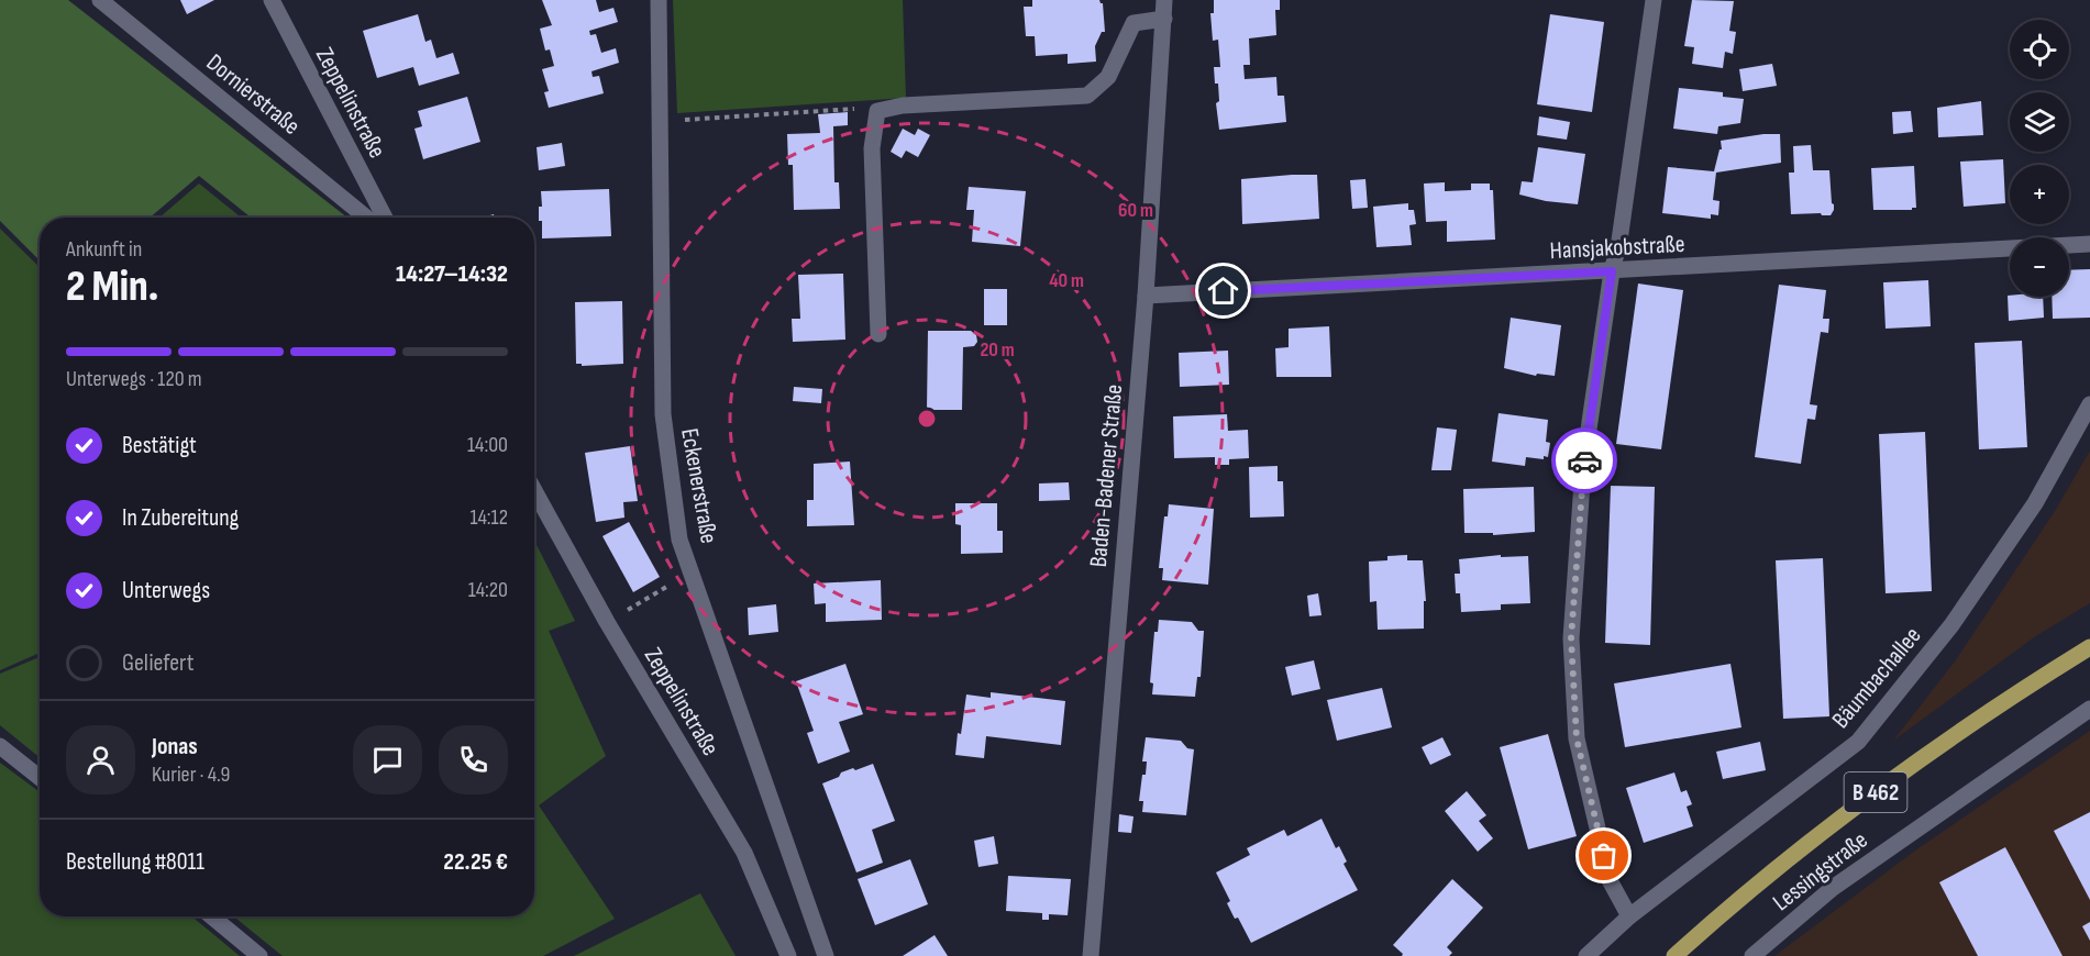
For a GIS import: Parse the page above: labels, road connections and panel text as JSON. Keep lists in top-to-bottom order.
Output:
{
  "streets": {
    "main road": ["B 462"],
    "street": [
      "Dornierstraße",
      "Zeppelinstraße",
      "Hansjakobstraße",
      "Baden-Badener Straße",
      "Eckenerstraße",
      "Bäumbachallee",
      "Lessingstraße"
    ]
  },
  "crossings": [
    ["Hansjakobstraße", "Baden-Badener Straße"]
  ],
  "page": {
    "map_buttons": ["+", "−"],
    "heading": ["2 Min.", "Ankunft in", "14:27–14:32"],
    "panel": [
      "Jonas",
      "Kurier · 4.9",
      "Bestellung #8011",
      "22.25 €"
    ],
    "bar": "Unterwegs · 120 m",
    "list": [
      ["Bestätigt", "14:00"],
      ["In Zubereitung", "14:12"],
      ["Unterwegs", "14:20"],
      "Geliefert"
    ]
  },
  "rings": ["60 m", "40 m", "20 m"]
}
